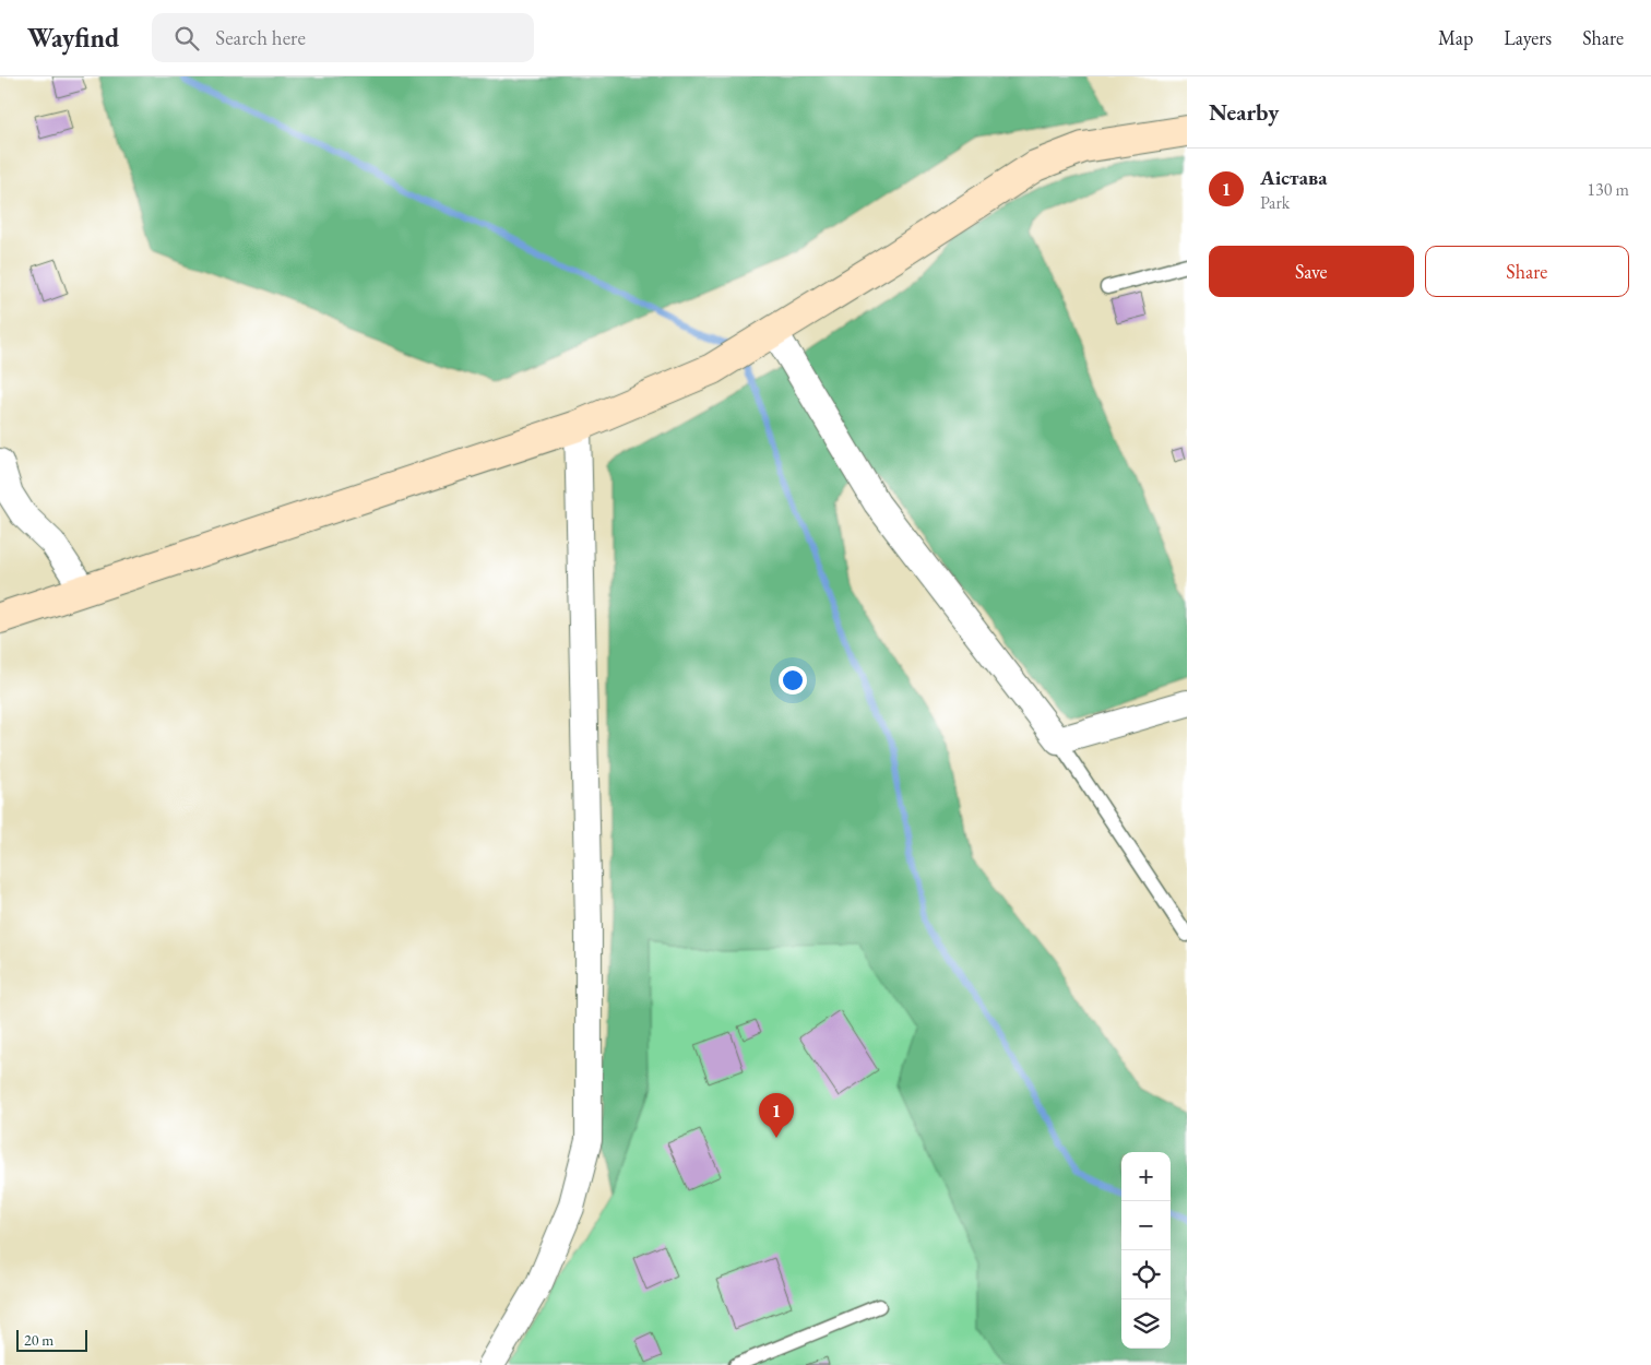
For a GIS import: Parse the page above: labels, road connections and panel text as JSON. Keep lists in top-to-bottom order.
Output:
{
  "scale_bar": "20 m",
  "page": {
    "header": "Wayfind",
    "search": "Search here",
    "nav": ["Map", "Layers", "Share"],
    "heading": "Nearby",
    "list": [
      {
        "mark": "1",
        "name": "Аістава",
        "note": "Park",
        "value": "130 m"
      }
    ],
    "buttons": ["Save", "Share"],
    "pins": "1",
    "map_buttons": ["+", "−"],
    "scale": "20 m"
  }
}
